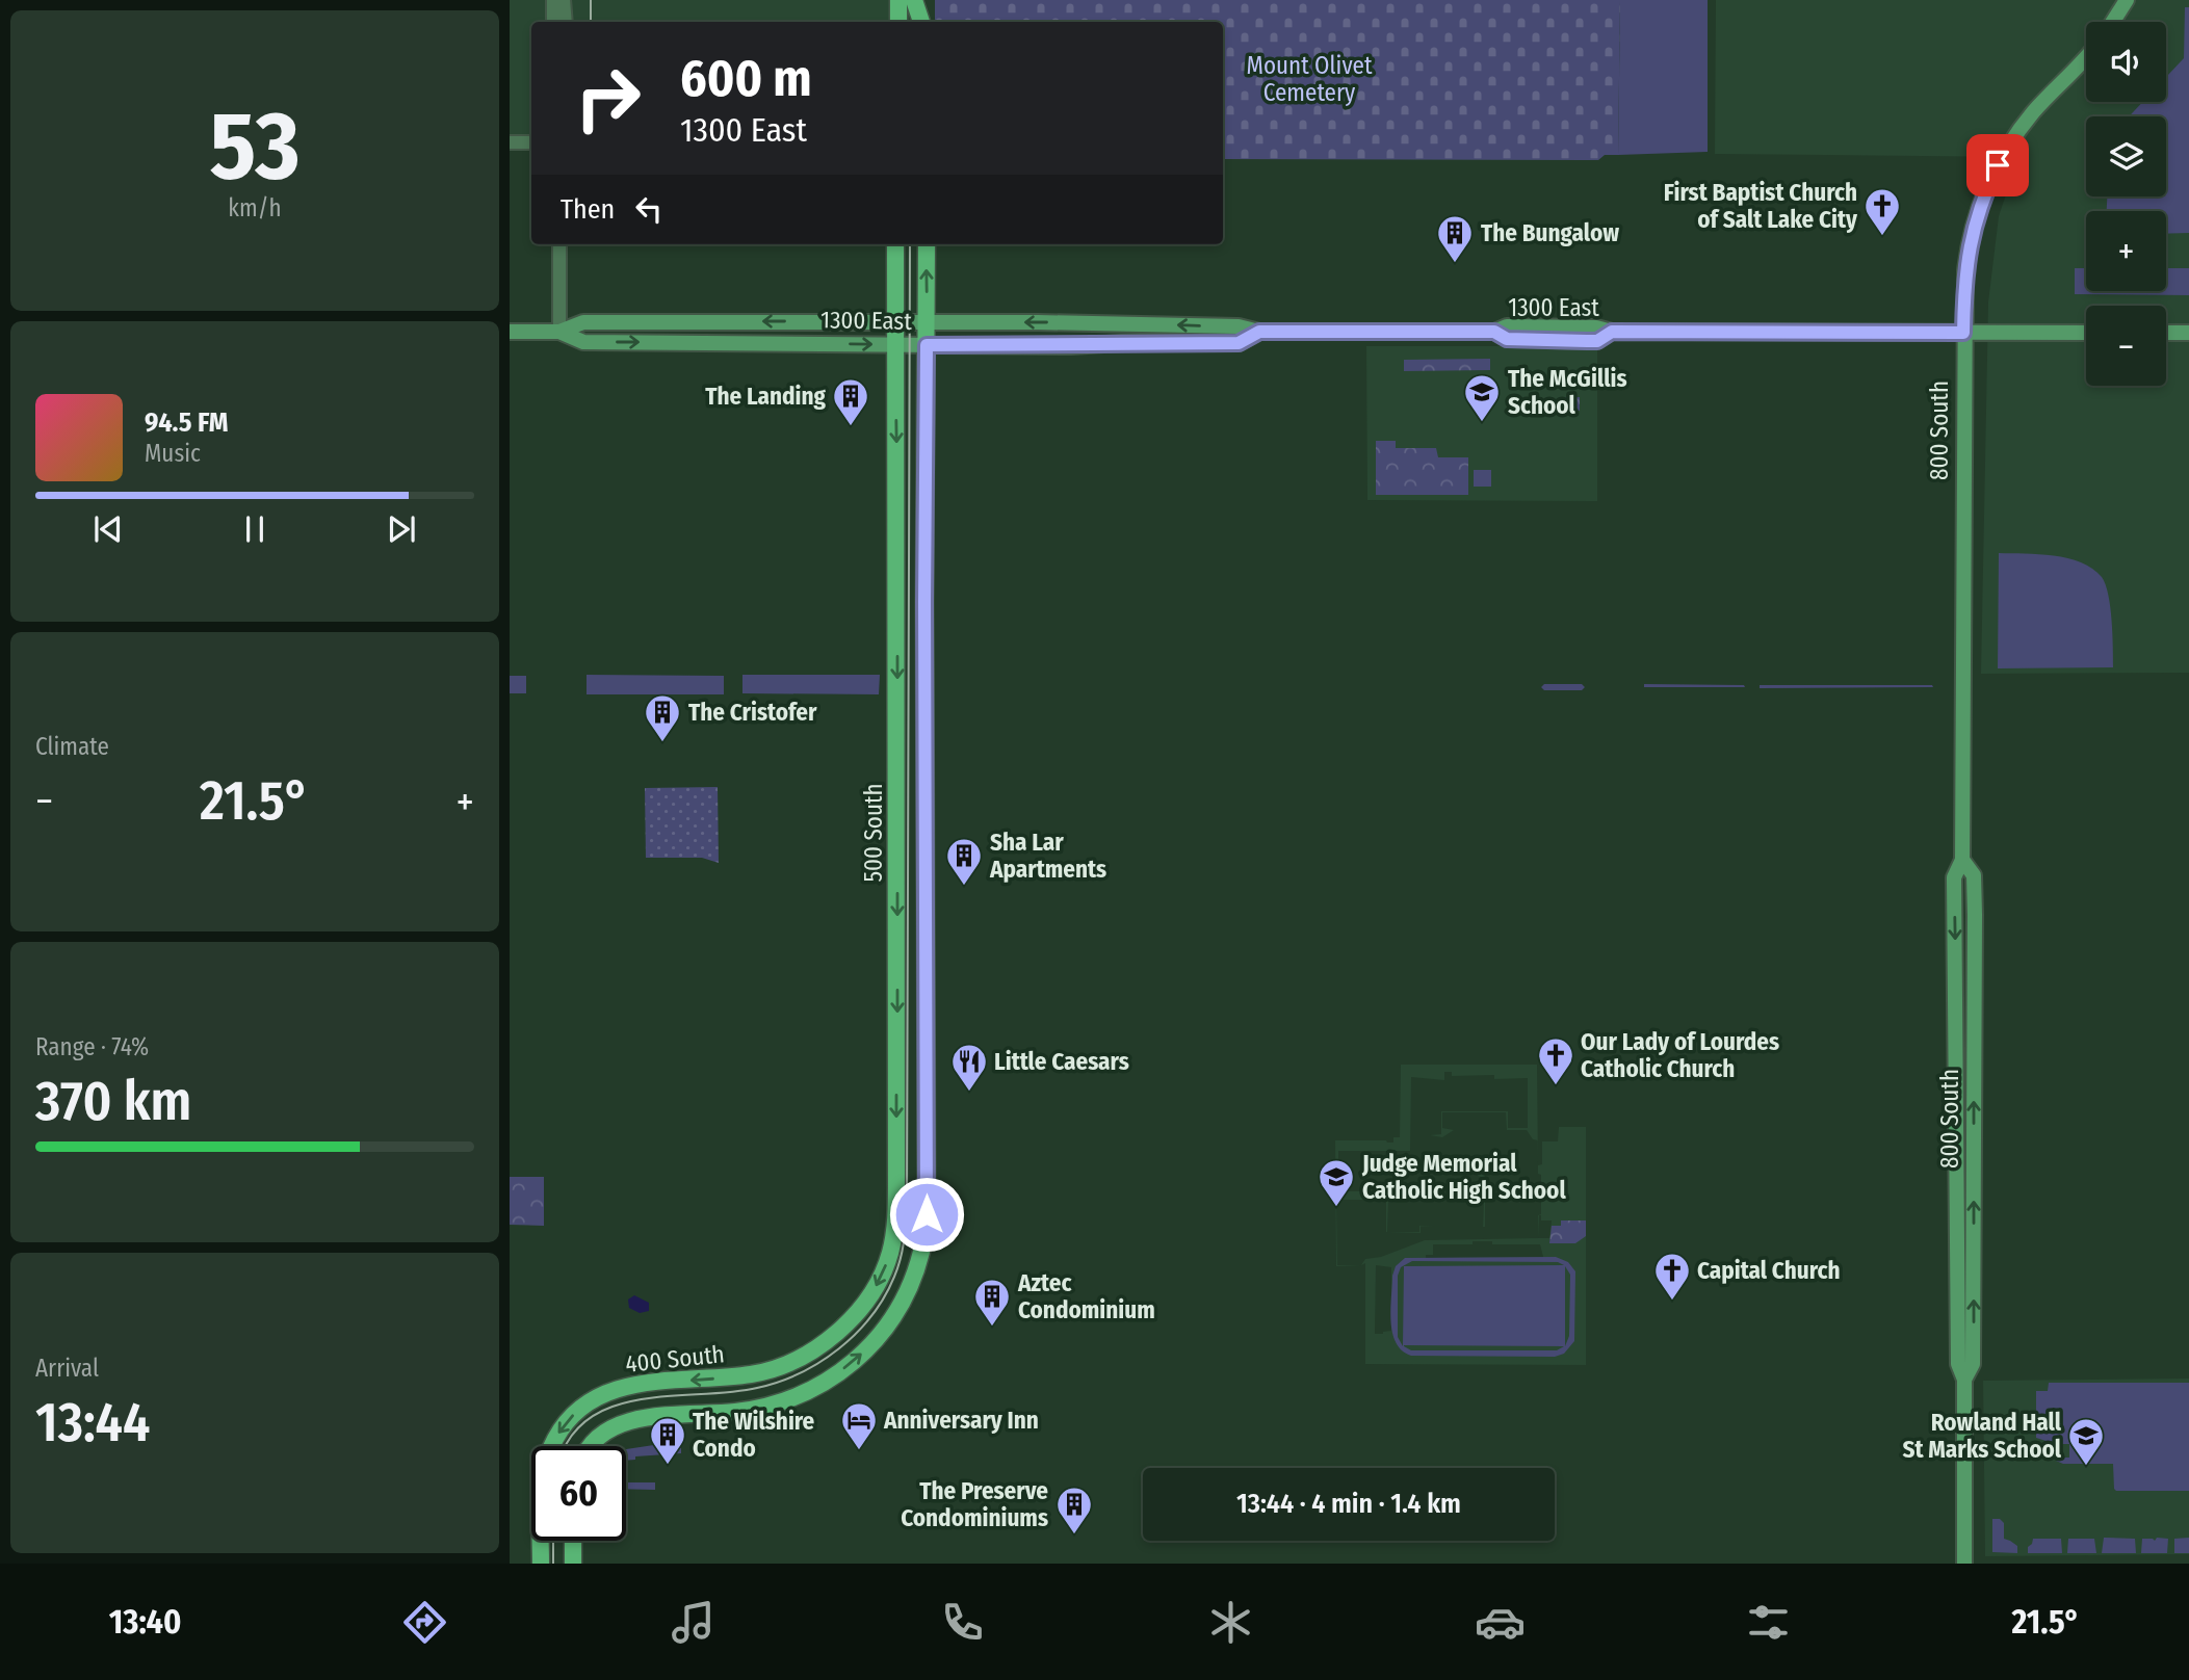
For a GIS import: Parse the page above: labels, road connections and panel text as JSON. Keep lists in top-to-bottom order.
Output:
{
  "streets": {
    "main road": [
      "1300 East",
      "800 South",
      "500 South",
      "400 South"
    ]
  },
  "crossings": [
    ["1300 East", "800 South"],
    ["1300 East", "500 South"],
    ["500 South", "400 South"]
  ],
  "one_way": ["500 South", "400 South"],
  "parks": ["Mount Olivet Cemetery"],
  "places": {
    "church": ["First Baptist Church of Salt Lake City", "Our Lady of Lourdes Catholic Church", "Capital Church"],
    "building": [
      "The Bungalow",
      "The Landing",
      "The Cristofer",
      "Sha Lar Apartments",
      "Aztec Condominium",
      "The Wilshire Condo",
      "The Preserve Condominiums"
    ],
    "school or university": ["The McGillis School", "Judge Memorial Catholic High School", "Rowland Hall St Marks School"],
    "restaurant": ["Little Caesars"],
    "hotel": ["Anniversary Inn"]
  },
  "page": {
    "tile": [
      ["53", "km/h"],
      "Climate",
      ["Range · 74%", "370 km"],
      ["Arrival", "13:44"]
    ],
    "map_buttons": ["+", "−"],
    "turn": ["600 m", "1300 East"],
    "then": "Then",
    "song": ["94.5 FM", "Music"],
    "heat": ["−", "21.5°", "+"],
    "limit": "60",
    "trip": "13:44 · 4 min · 1.4 km",
    "tabs": ["13:40", "21.5°"]
  }
}
